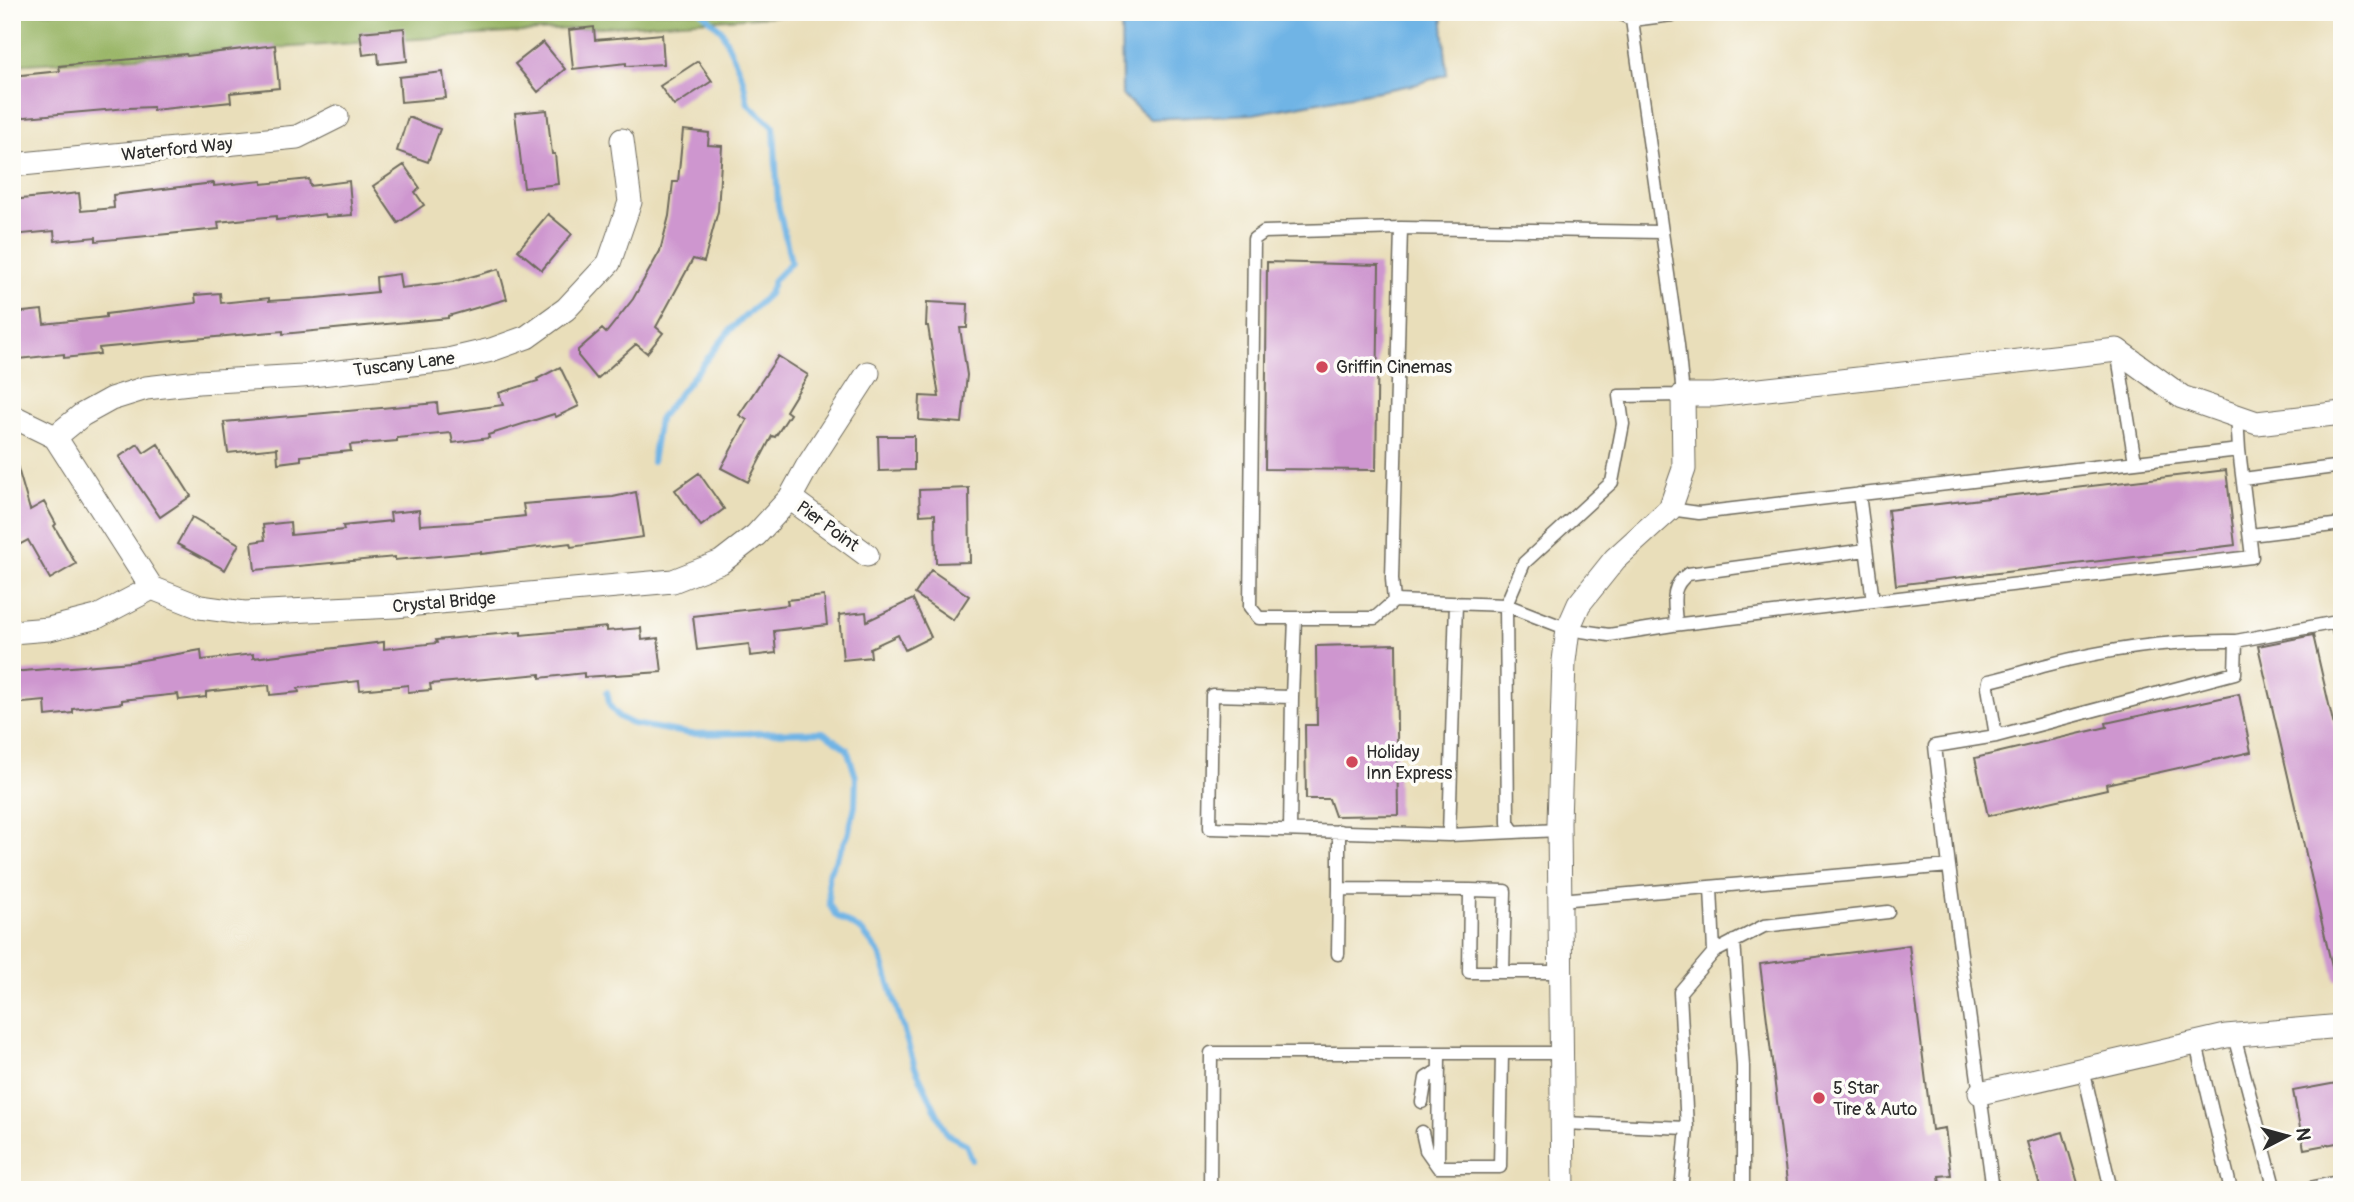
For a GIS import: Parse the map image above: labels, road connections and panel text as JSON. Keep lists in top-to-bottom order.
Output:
{
  "streets": {
    "street": [
      "Waterford Way",
      "Tuscany Lane",
      "Pier Point",
      "Crystal Bridge"
    ]
  },
  "crossings": [
    ["Pier Point", "Crystal Bridge"]
  ],
  "places": ["Griffin Cinemas", "Holiday Inn Express", "5 Star Tire & Auto"],
  "north": "right"
}
